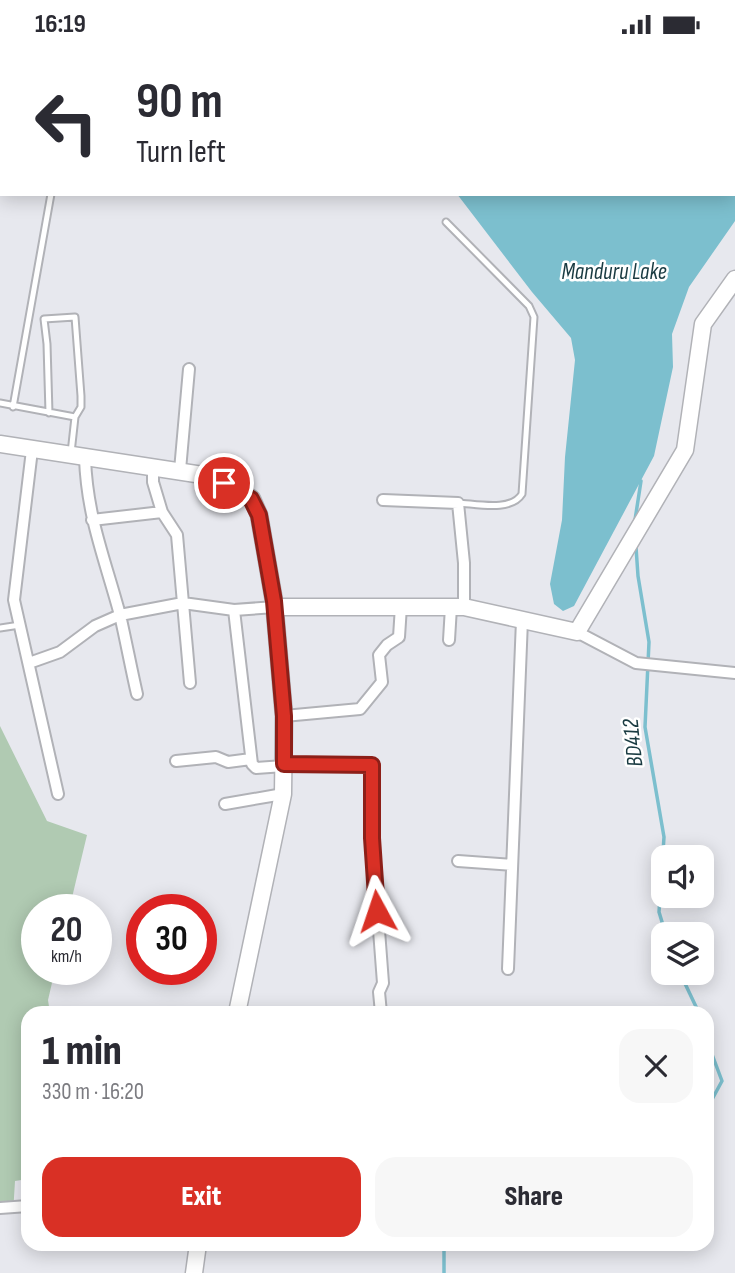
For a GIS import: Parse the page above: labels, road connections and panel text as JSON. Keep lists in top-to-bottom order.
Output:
{
  "water": ["Manduru Lake", "BD412"],
  "page": {
    "status": "16:19",
    "turn": ["90 m", "Turn left"],
    "speed": "20 km/h",
    "limit": "30",
    "heading": ["1 min", "330 m · 16:20"],
    "buttons": ["Exit", "Share"]
  }
}
